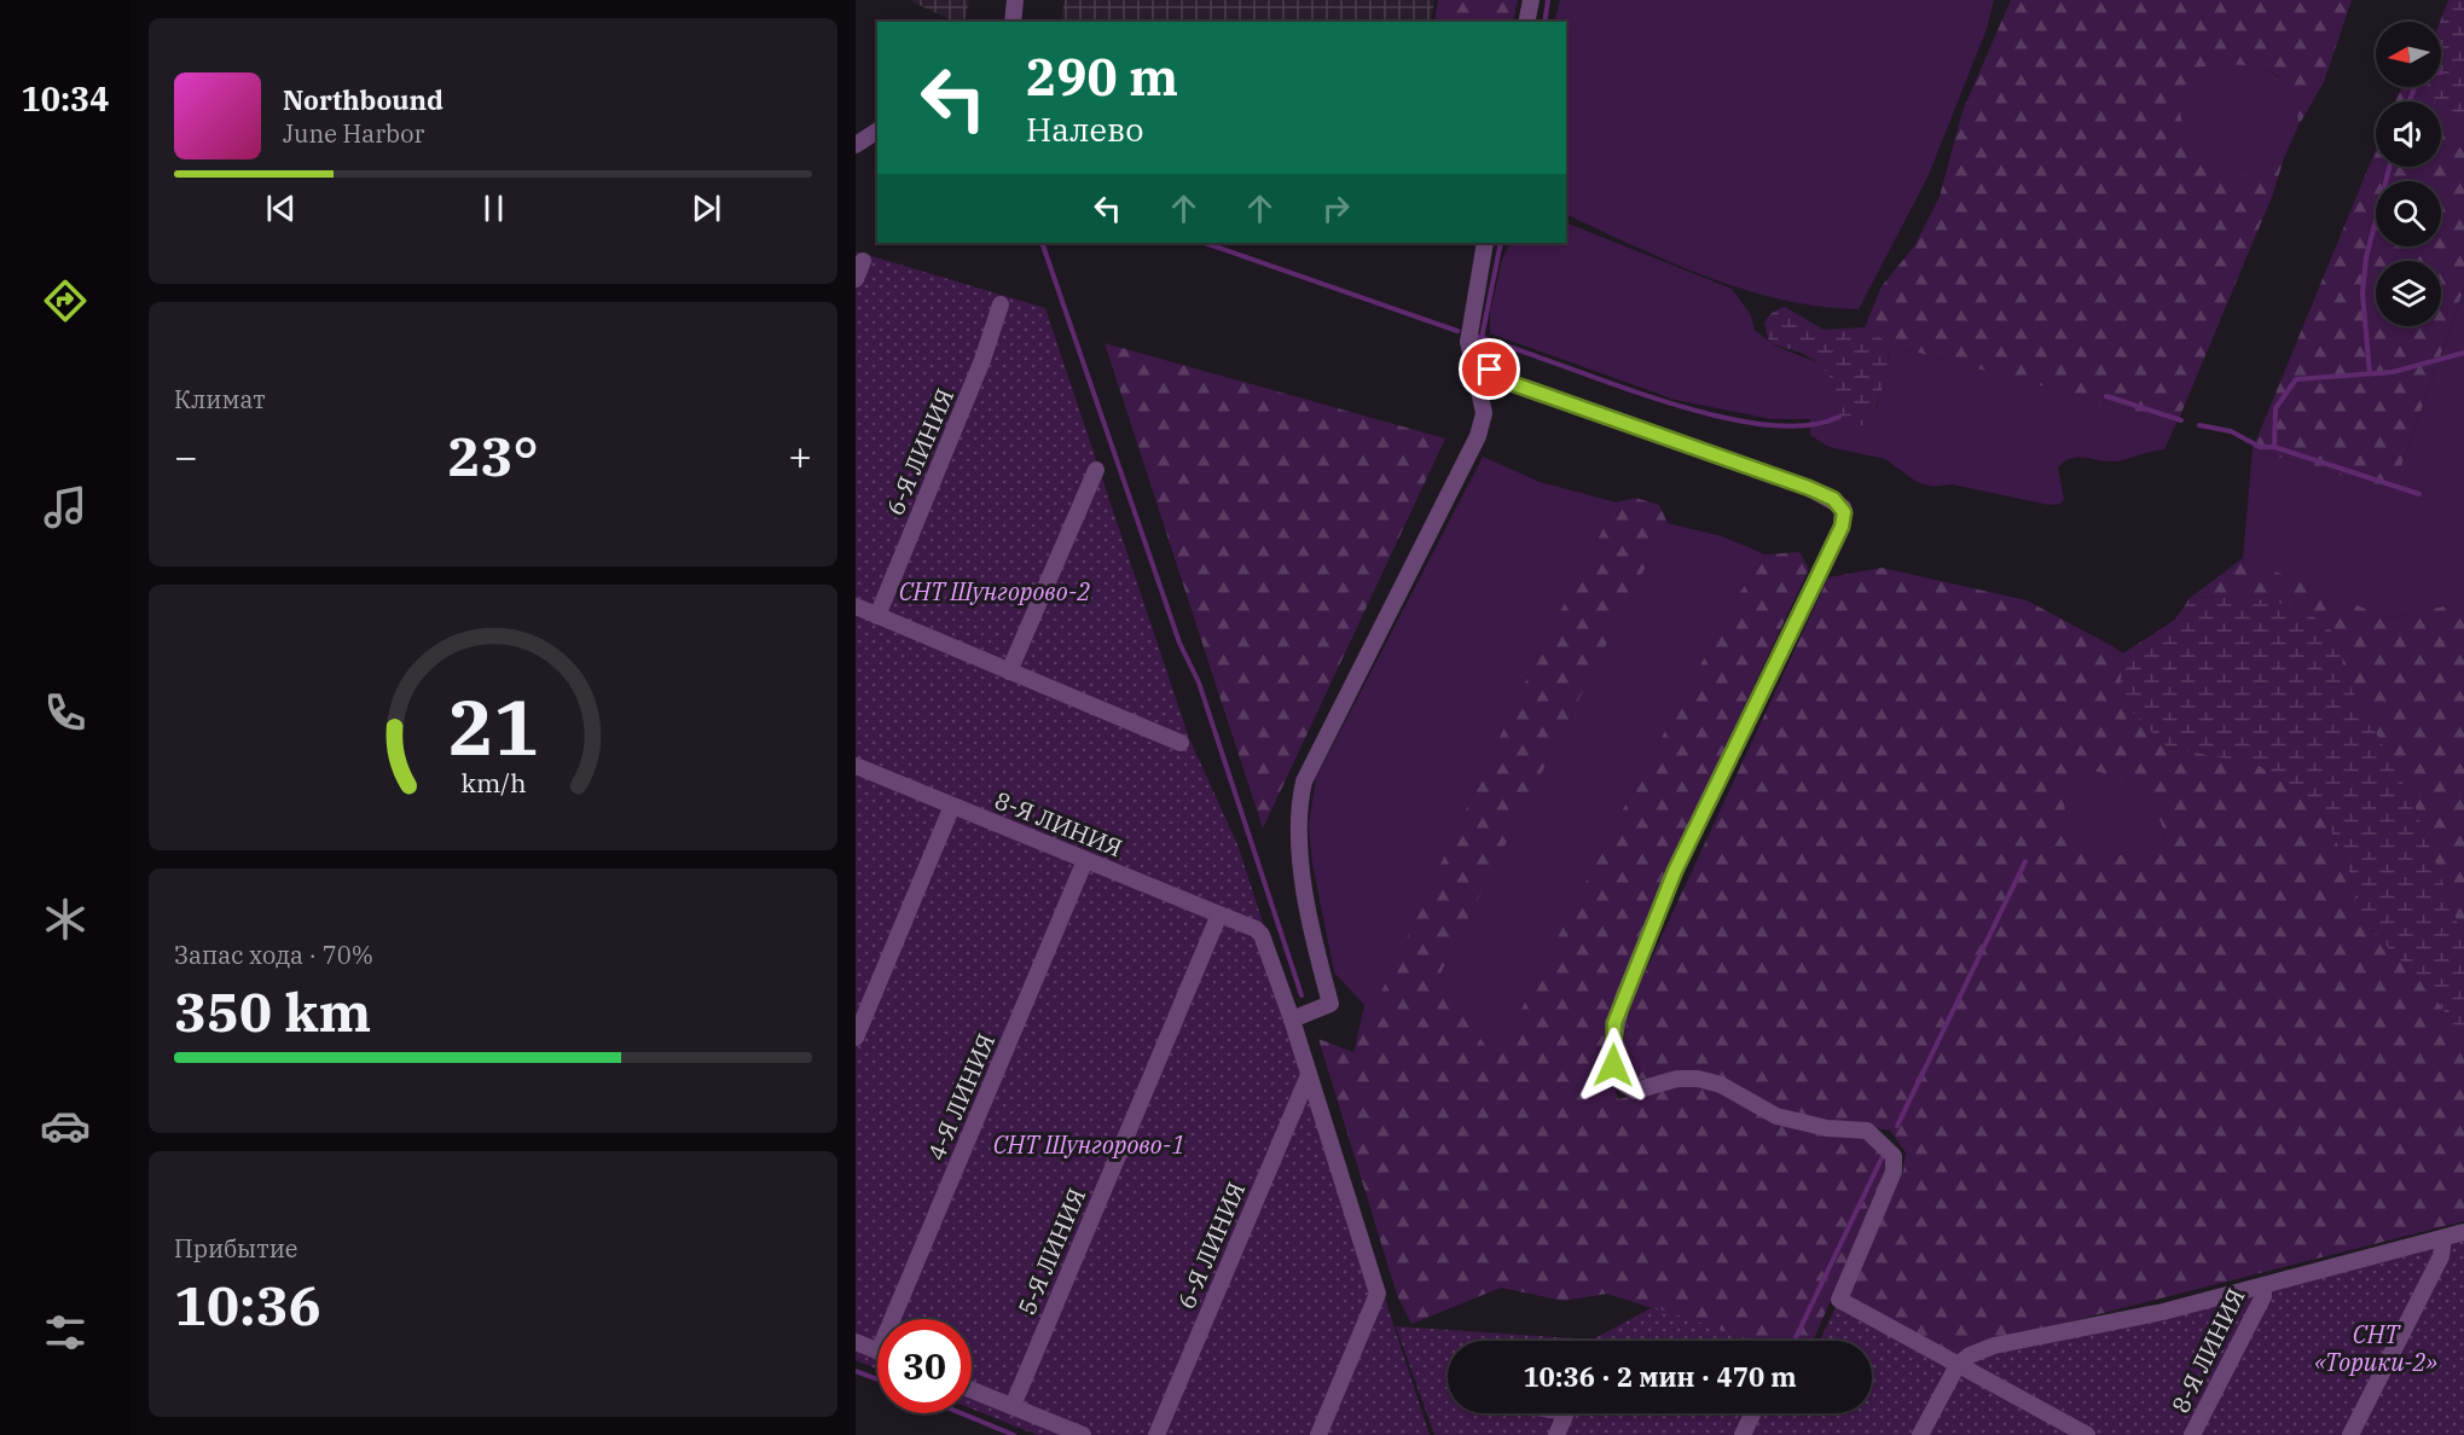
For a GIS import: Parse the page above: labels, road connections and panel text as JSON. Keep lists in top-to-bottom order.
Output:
{
  "streets": {
    "street": [
      "6-Я ЛИНИЯ",
      "8-Я ЛИНИЯ",
      "4-Я ЛИНИЯ",
      "5-Я ЛИНИЯ"
    ]
  },
  "crossings": [
    ["8-Я ЛИНИЯ", "4-Я ЛИНИЯ"],
    ["8-Я ЛИНИЯ", "5-Я ЛИНИЯ"]
  ],
  "parks": ["СНТ Шунгорово-2", "СНТ Шунгорово-1", "СНТ «Торики-2»"],
  "north": "left",
  "page": {
    "tabs": "10:34",
    "turn": ["290 m", "Налево"],
    "song": ["Northbound", "June Harbor"],
    "tile": [
      "Климат",
      ["Запас хода · 70%", "350 km"],
      ["Прибытие", "10:36"]
    ],
    "heat": ["−", "23°", "+"],
    "limit": "30",
    "trip": "10:36 · 2 мин · 470 m",
    "gauge": ["21", "km/h"]
  }
}
